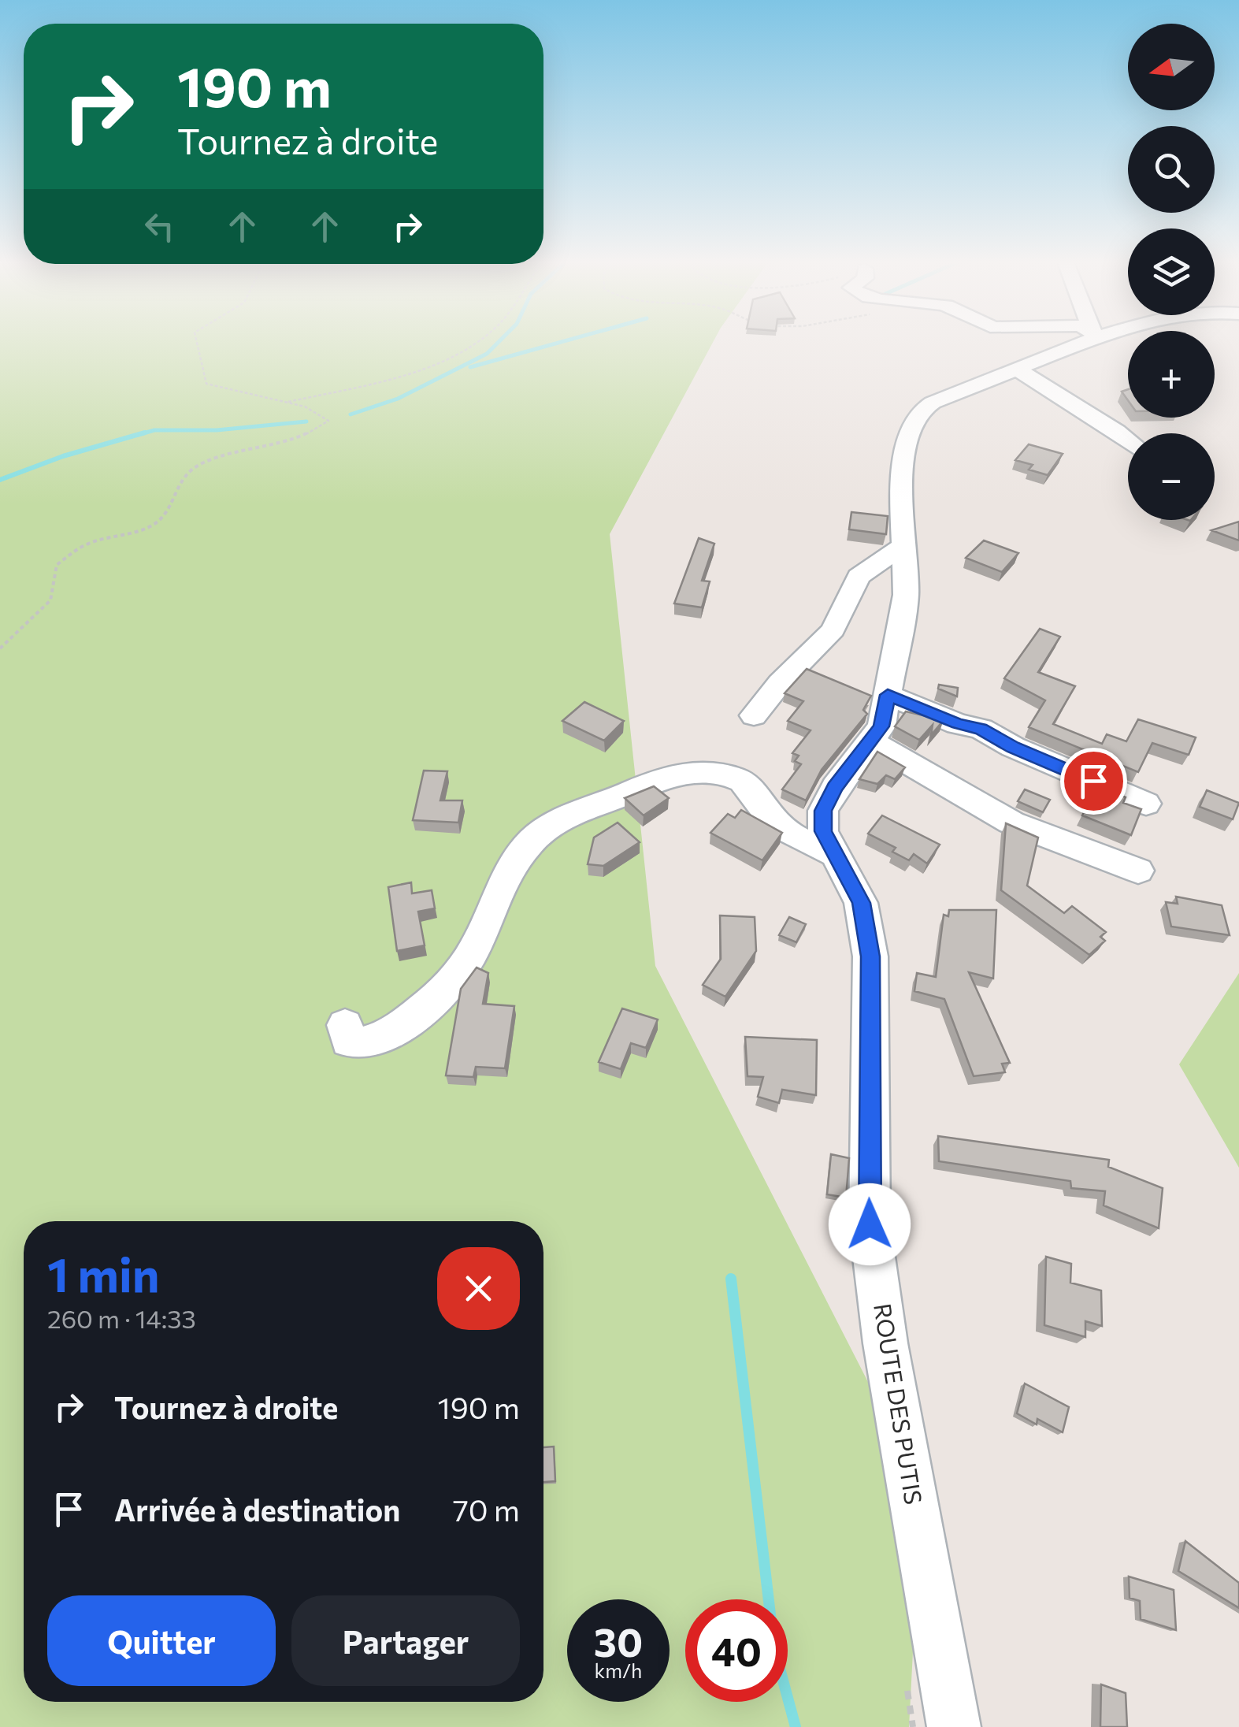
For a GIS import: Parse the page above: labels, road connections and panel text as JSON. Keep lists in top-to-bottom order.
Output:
{
  "streets": {
    "street": ["ROUTE DES PUTIS"]
  },
  "north": "left",
  "page": {
    "map_buttons": ["+", "−"],
    "turn": ["190 m", "Tournez à droite"],
    "heading": ["1 min", "260 m · 14:33"],
    "list": [
      {
        "name": "Tournez à droite",
        "value": "190 m"
      },
      {
        "name": "Arrivée à destination",
        "value": "70 m"
      }
    ],
    "buttons": ["Quitter", "Partager"],
    "speed": "30 km/h",
    "limit": "40"
  }
}
